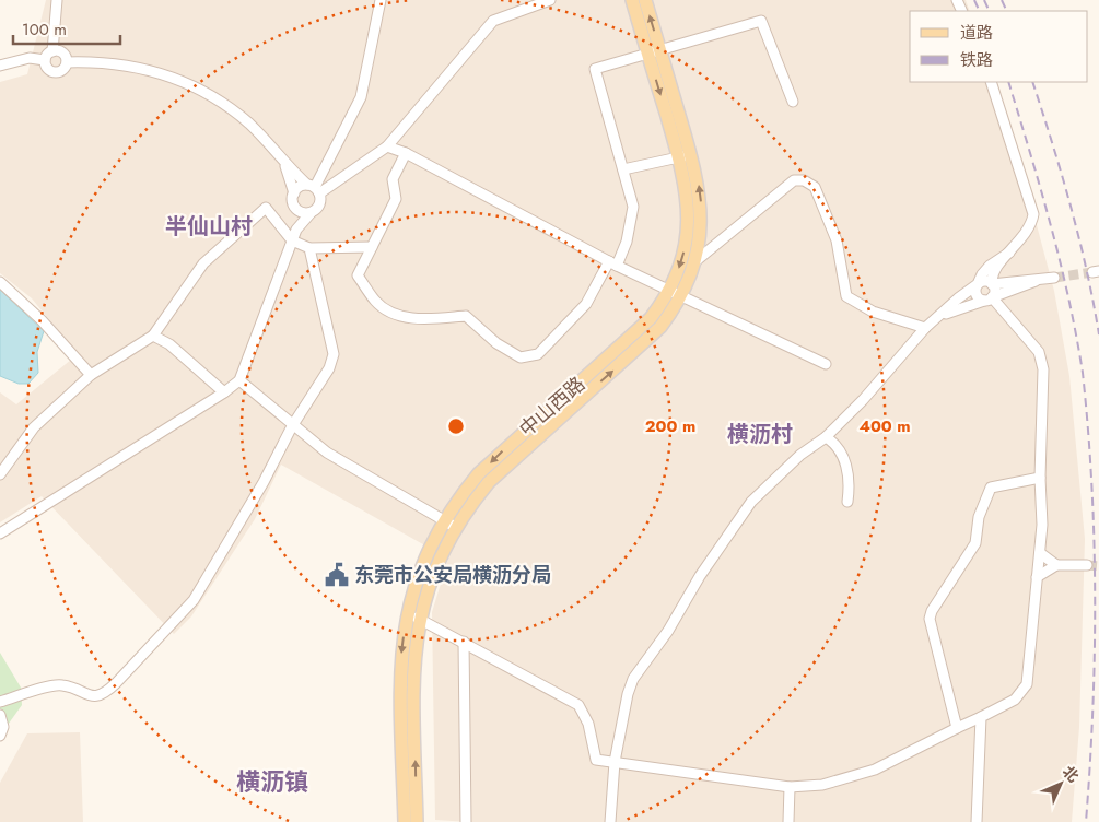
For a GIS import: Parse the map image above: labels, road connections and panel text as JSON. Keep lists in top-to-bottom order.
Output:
{
  "streets": {
    "main road": ["中山西路"]
  },
  "districts": ["半仙山村", "横沥村", "横沥镇"],
  "places": {
    "public building": ["东莞市公安局横沥分局"]
  },
  "legend": ["道路", "铁路"],
  "scale_bar": "100 m",
  "north": "top right",
  "rings": ["200 m", "400 m"]
}
